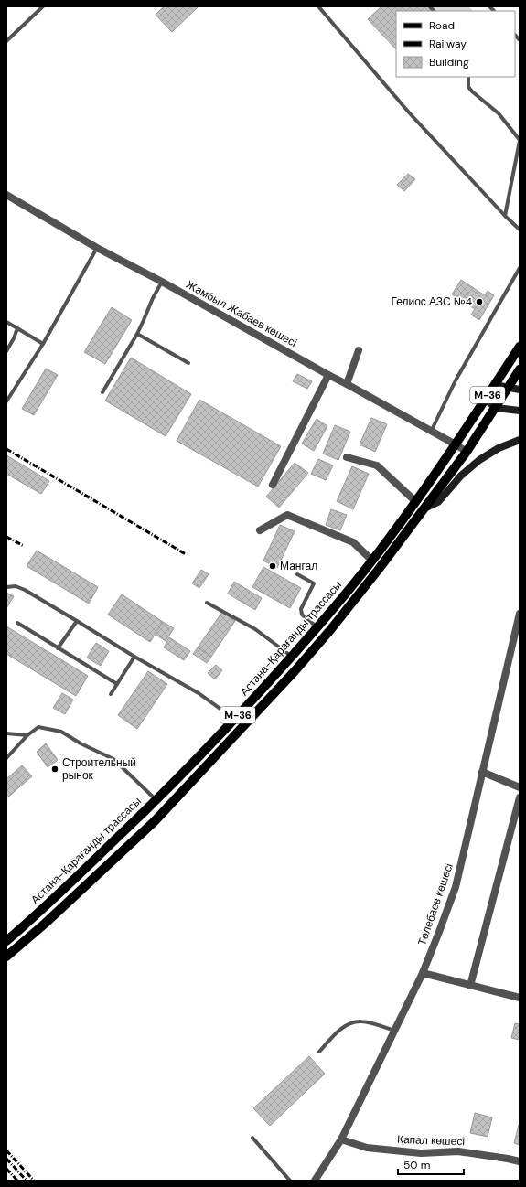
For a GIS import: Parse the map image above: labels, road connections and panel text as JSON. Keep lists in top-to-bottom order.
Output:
{
  "streets": {
    "main road": ["M-36", "Астана-Қарағанды трассасы"],
    "street": ["Жамбыл Жабаев көшесі", "Төлебаев көшесі", "Қапал көшесі"]
  },
  "crossings": [
    ["Жамбыл Жабаев көшесі", "Астана-Қарағанды трассасы"],
    ["Төлебаев көшесі", "Қапал көшесі"]
  ],
  "places": ["Гелиос АЗС №4", "Мангал", "Строительный рынок"],
  "legend": ["Road", "Railway", "Building"],
  "scale_bar": "50 m"
}
